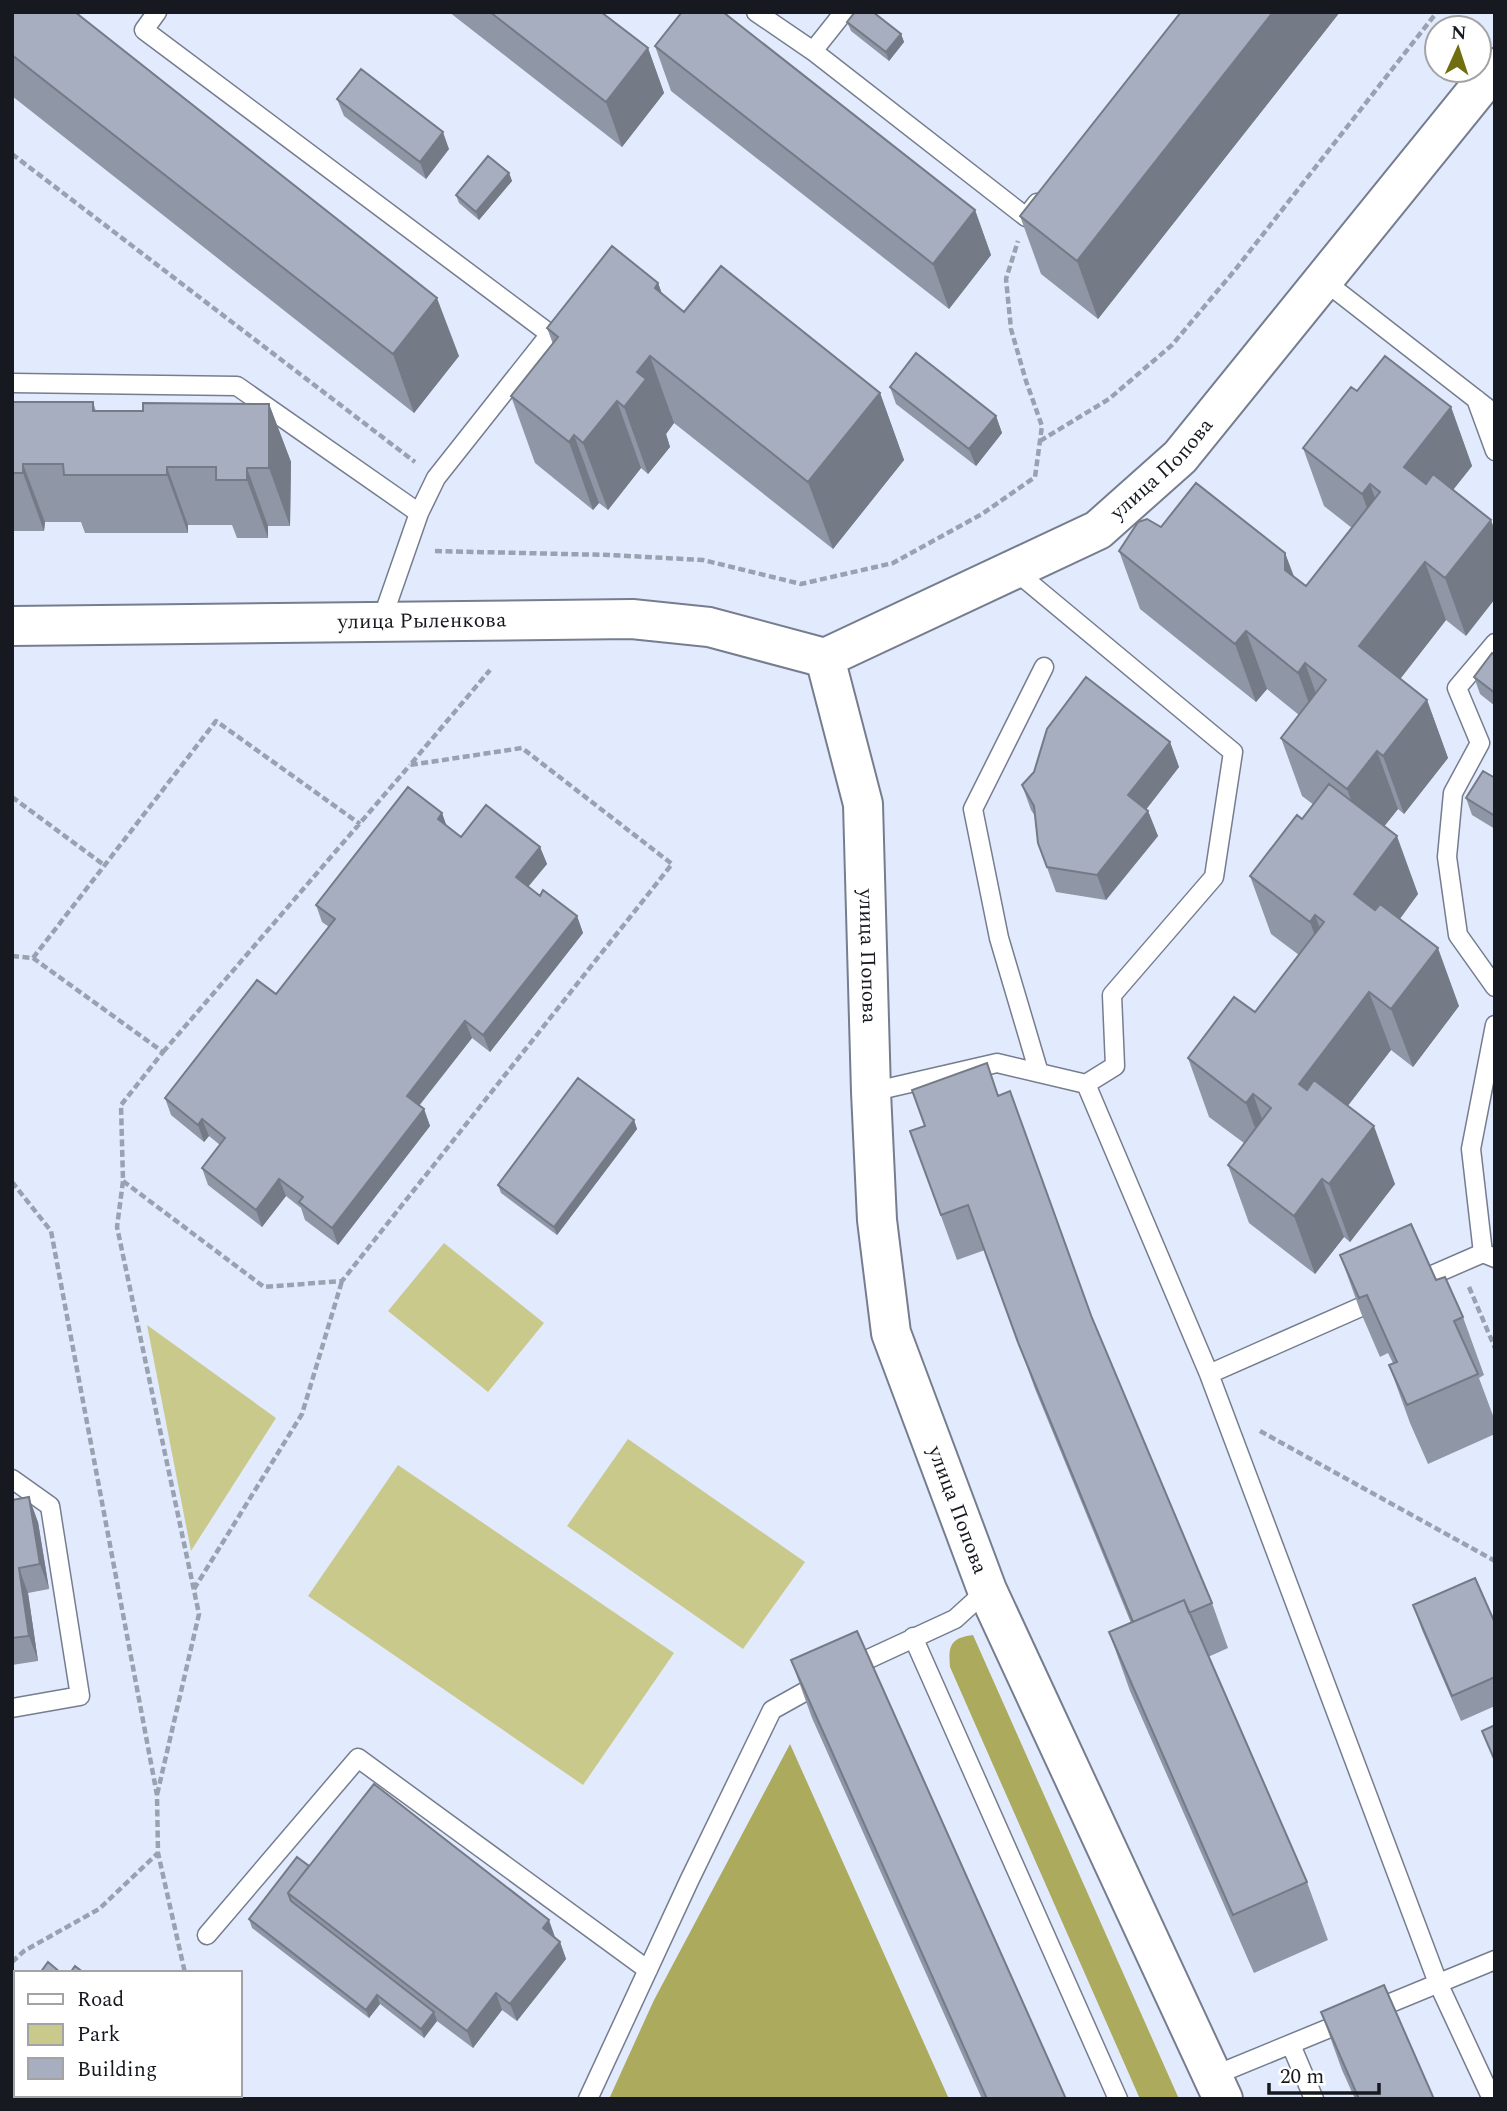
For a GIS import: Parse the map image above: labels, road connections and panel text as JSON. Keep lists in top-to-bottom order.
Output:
{
  "streets": {
    "street": ["улица Попова", "улица Рыленкова"]
  },
  "crossings": [
    ["улица Попова", "улица Рыленкова"]
  ],
  "legend": ["Road", "Park", "Building"],
  "scale_bar": "20 m",
  "north": "top"
}
